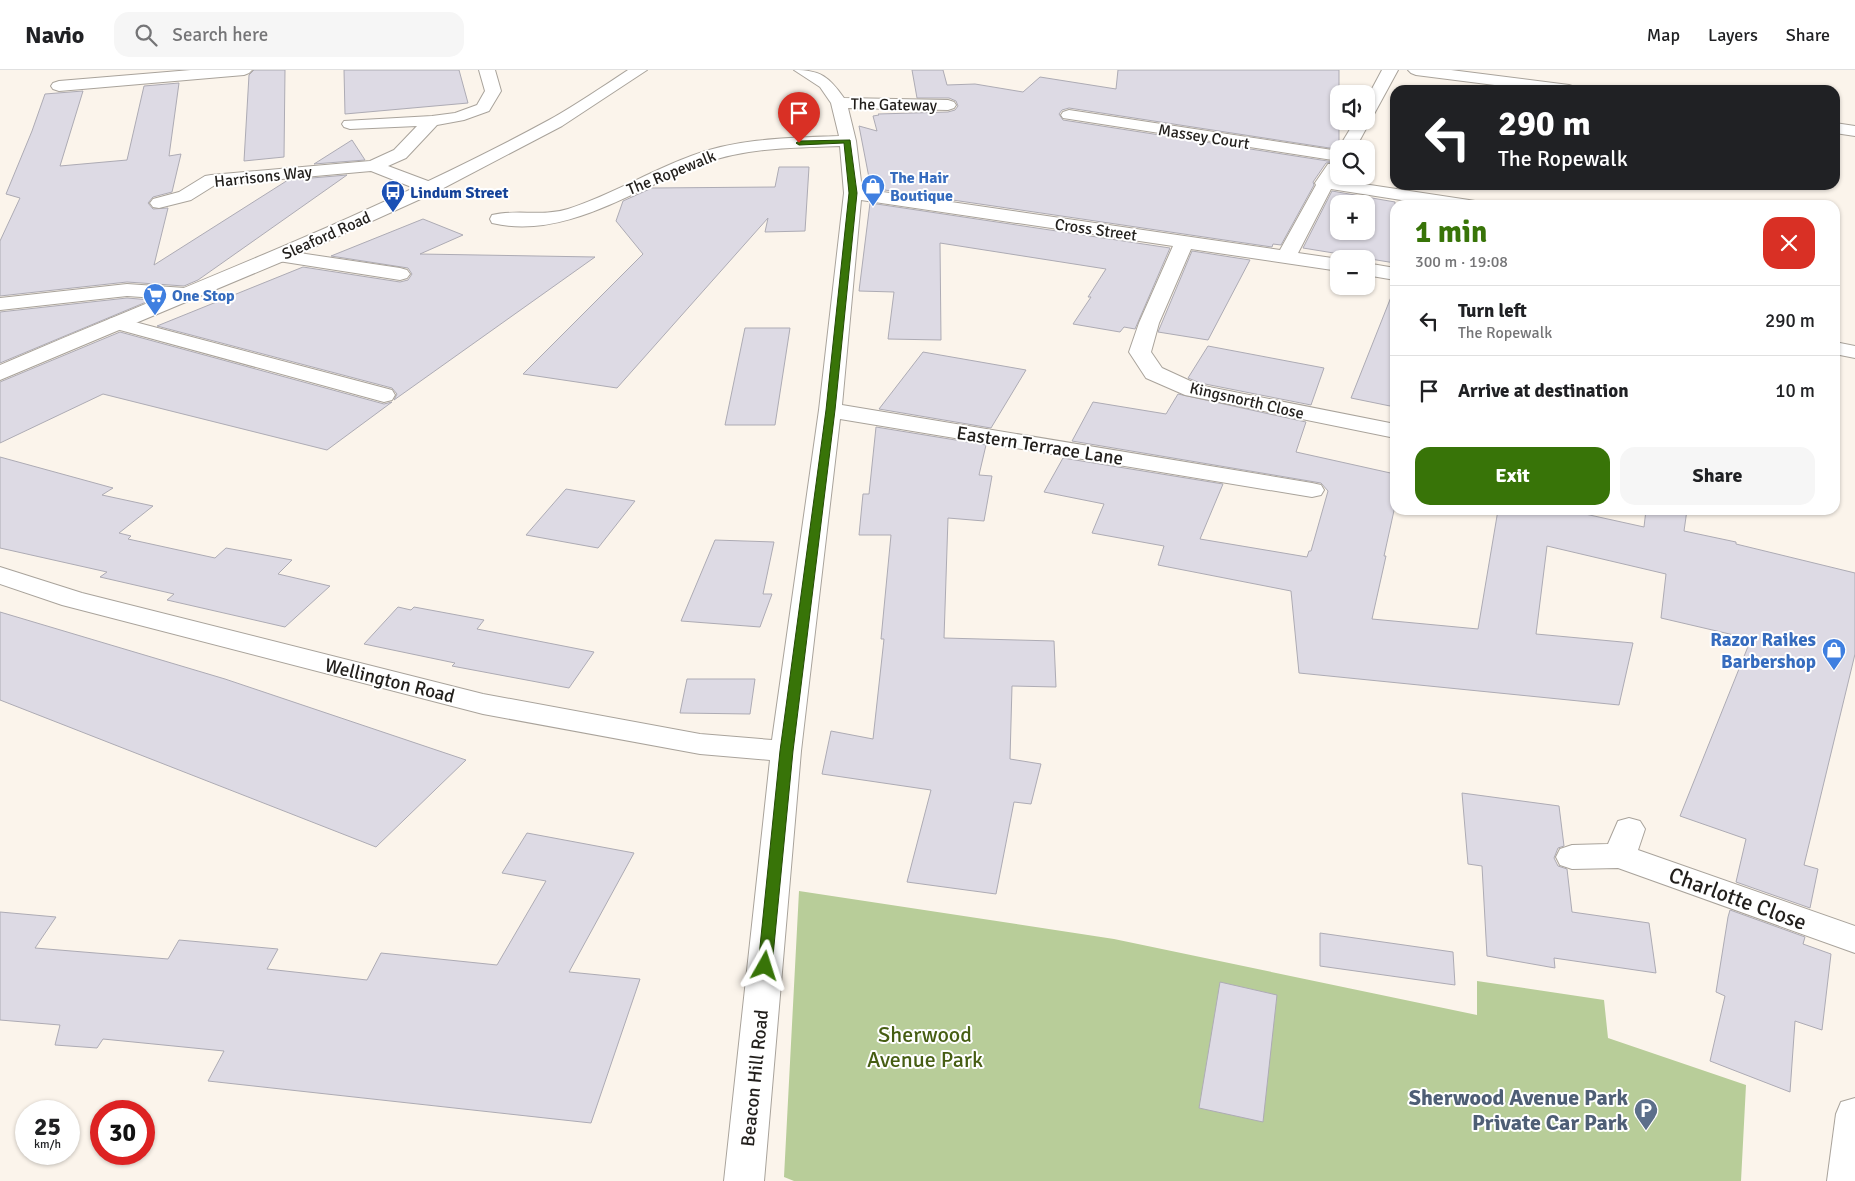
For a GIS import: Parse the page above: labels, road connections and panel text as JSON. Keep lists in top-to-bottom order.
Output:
{
  "streets": {
    "street": [
      "The Gateway",
      "Massey Court",
      "The Ropewalk",
      "Harrisons Way",
      "Cross Street",
      "Sleaford Road",
      "Kingsnorth Close",
      "Eastern Terrace Lane",
      "Wellington Road",
      "Charlotte Close",
      "Beacon Hill Road"
    ]
  },
  "crossings": [
    ["The Gateway", "Beacon Hill Road"],
    ["The Ropewalk", "Beacon Hill Road"],
    ["Cross Street", "Kingsnorth Close"],
    ["Cross Street", "Beacon Hill Road"],
    ["Eastern Terrace Lane", "Beacon Hill Road"],
    ["Wellington Road", "Beacon Hill Road"]
  ],
  "parks": ["Sherwood Avenue Park"],
  "places": {
    "shop": ["The Hair Boutique", "Razor Raikes Barbershop"],
    "bus stop": ["Lindum Street"],
    "supermarket": ["One Stop"],
    "parking": ["Sherwood Avenue Park Private Car Park"]
  },
  "page": {
    "header": "Navio",
    "search": "Search here",
    "nav": ["Map", "Layers", "Share"],
    "map_buttons": ["+", "−"],
    "turn": ["290 m", "The Ropewalk"],
    "heading": ["1 min", "300 m · 19:08"],
    "list": [
      {
        "name": "Turn left",
        "note": "The Ropewalk",
        "value": "290 m"
      },
      {
        "name": "Arrive at destination",
        "value": "10 m"
      }
    ],
    "buttons": ["Exit", "Share"],
    "speed": "25 km/h",
    "limit": "30"
  }
}
